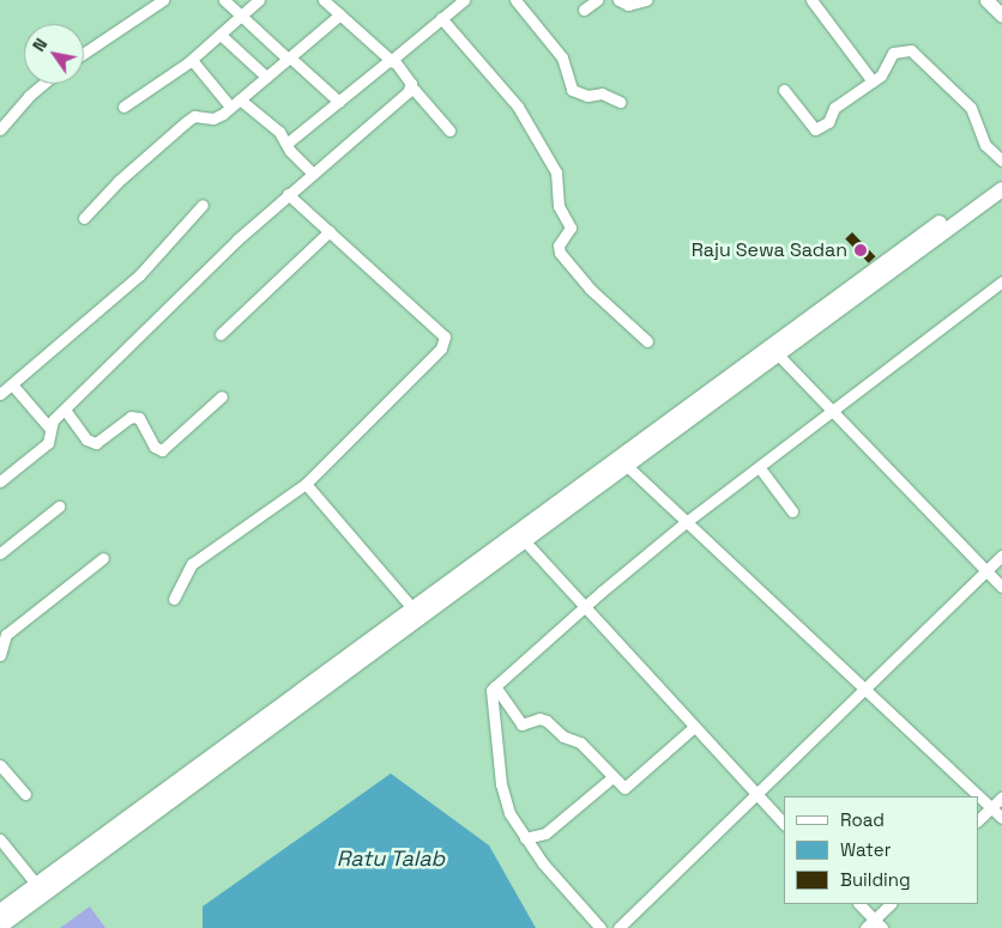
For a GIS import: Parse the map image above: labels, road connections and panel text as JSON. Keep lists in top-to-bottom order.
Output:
{
  "water": ["Ratu Talab"],
  "places": ["Raju Sewa Sadan"],
  "legend": ["Road", "Water", "Building"],
  "north": "top left"
}
